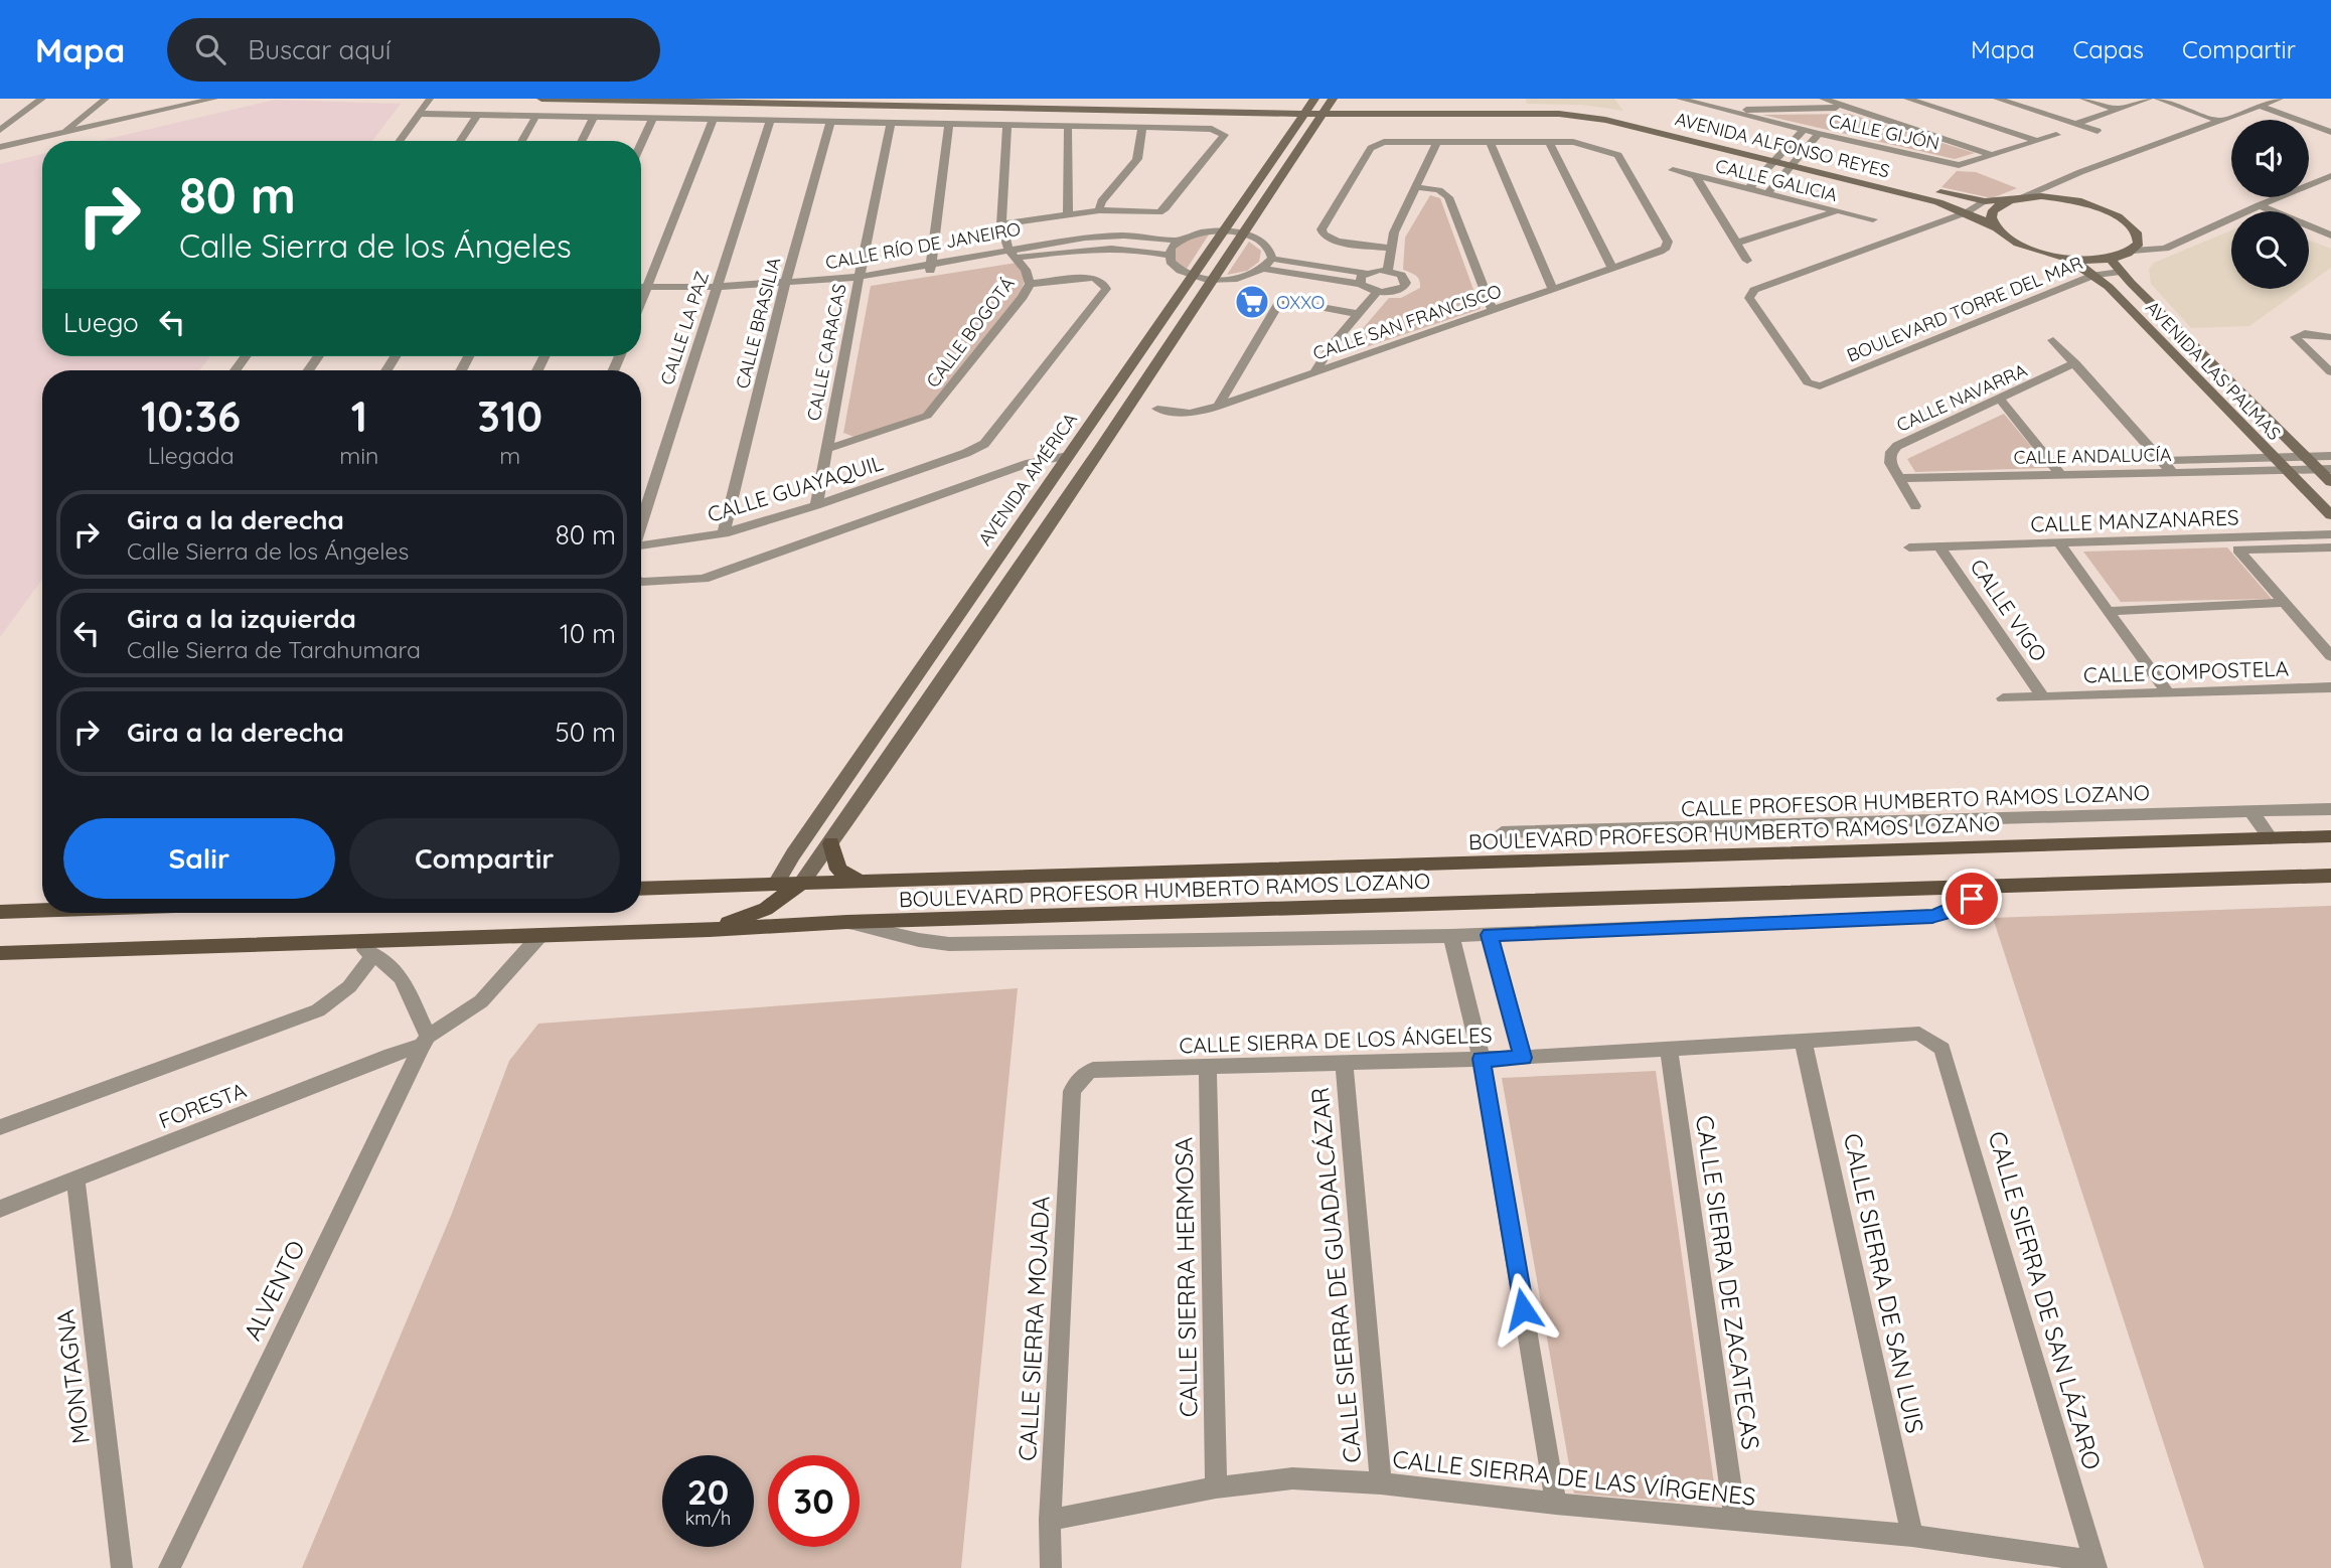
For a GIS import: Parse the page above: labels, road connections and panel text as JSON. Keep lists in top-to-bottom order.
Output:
{
  "streets": {
    "main road": ["BOULEVARD PROFESOR HUMBERTO RAMOS LOZANO"],
    "street": [
      "CALLE GIJÓN",
      "AVENIDA ALFONSO REYES",
      "CALLE GALICIA",
      "CALLE RÍO DE JANEIRO",
      "BOULEVARD TORRE DEL MAR",
      "CALLE SAN FRANCISCO",
      "CALLE BRASILIA",
      "CALLE LA PAZ",
      "CALLE BOGOTÁ",
      "CALLE CARACAS",
      "AVENIDA LAS PALMAS",
      "CALLE NAVARRA",
      "CALLE ANDALUCÍA",
      "AVENIDA AMÉRICA",
      "CALLE GUAYAQUIL",
      "CALLE MANZANARES",
      "CALLE VIGO",
      "CALLE COMPOSTELA",
      "CALLE PROFESOR HUMBERTO RAMOS LOZANO",
      "CALLE SIERRA DE LOS ÁNGELES",
      "FORESTA",
      "CALLE SIERRA DE GUADALCÁZAR",
      "CALLE SIERRA HERMOSA",
      "CALLE SIERRA DE ZACATECAS",
      "CALLE SIERRA DE SAN LUIS",
      "ALVENTO",
      "CALLE SIERRA DE SAN LÁZARO",
      "CALLE SIERRA MOJADA",
      "MONTAGNA",
      "CALLE SIERRA DE LAS VÍRGENES"
    ]
  },
  "crossings": [
    ["AVENIDA ALFONSO REYES", "BOULEVARD TORRE DEL MAR"],
    ["AVENIDA ALFONSO REYES", "AVENIDA LAS PALMAS"],
    ["AVENIDA ALFONSO REYES", "AVENIDA AMÉRICA"],
    ["CALLE RÍO DE JANEIRO", "CALLE BRASILIA"],
    ["CALLE RÍO DE JANEIRO", "CALLE LA PAZ"],
    ["CALLE RÍO DE JANEIRO", "CALLE BOGOTÁ"],
    ["CALLE RÍO DE JANEIRO", "CALLE CARACAS"],
    ["CALLE RÍO DE JANEIRO", "AVENIDA AMÉRICA"],
    ["BOULEVARD TORRE DEL MAR", "AVENIDA LAS PALMAS"],
    ["CALLE BRASILIA", "CALLE GUAYAQUIL"],
    ["CALLE BOGOTÁ", "CALLE CARACAS"],
    ["CALLE BOGOTÁ", "CALLE GUAYAQUIL"],
    ["CALLE CARACAS", "CALLE GUAYAQUIL"],
    ["AVENIDA LAS PALMAS", "CALLE ANDALUCÍA"],
    ["CALLE NAVARRA", "CALLE ANDALUCÍA"],
    ["AVENIDA AMÉRICA", "BOULEVARD PROFESOR HUMBERTO RAMOS LOZANO"],
    ["CALLE MANZANARES", "CALLE VIGO"],
    ["CALLE VIGO", "CALLE COMPOSTELA"],
    ["CALLE SIERRA DE LOS ÁNGELES", "CALLE SIERRA DE GUADALCÁZAR"],
    ["CALLE SIERRA DE LOS ÁNGELES", "CALLE SIERRA HERMOSA"],
    ["CALLE SIERRA DE LOS ÁNGELES", "CALLE SIERRA DE ZACATECAS"],
    ["CALLE SIERRA DE LOS ÁNGELES", "CALLE SIERRA DE SAN LUIS"],
    ["CALLE SIERRA DE LOS ÁNGELES", "CALLE SIERRA DE SAN LÁZARO"],
    ["CALLE SIERRA DE LOS ÁNGELES", "CALLE SIERRA MOJADA"],
    ["FORESTA", "ALVENTO"],
    ["FORESTA", "MONTAGNA"],
    ["CALLE SIERRA DE GUADALCÁZAR", "CALLE SIERRA DE LAS VÍRGENES"],
    ["CALLE SIERRA HERMOSA", "CALLE SIERRA DE LAS VÍRGENES"],
    ["CALLE SIERRA DE ZACATECAS", "CALLE SIERRA DE LAS VÍRGENES"],
    ["CALLE SIERRA DE SAN LUIS", "CALLE SIERRA DE LAS VÍRGENES"],
    ["CALLE SIERRA DE SAN LÁZARO", "CALLE SIERRA DE LAS VÍRGENES"],
    ["CALLE SIERRA MOJADA", "CALLE SIERRA DE LAS VÍRGENES"]
  ],
  "places": {
    "supermarket": ["OXXO"]
  },
  "page": {
    "header": "Mapa",
    "search": "Buscar aquí",
    "nav": ["Mapa", "Capas", "Compartir"],
    "turn": ["80 m", "Calle Sierra de los Ángeles"],
    "then": "Luego",
    "eta": [
      "10:36",
      "Llegada",
      "1",
      "min",
      "310",
      "m"
    ],
    "list": [
      {
        "name": "Gira a la derecha",
        "note": "Calle Sierra de los Ángeles",
        "value": "80 m"
      },
      {
        "name": "Gira a la izquierda",
        "note": "Calle Sierra de Tarahumara",
        "value": "10 m"
      },
      {
        "name": "Gira a la derecha",
        "value": "50 m"
      }
    ],
    "buttons": ["Salir", "Compartir"],
    "speed": "20 km/h",
    "limit": "30"
  }
}
